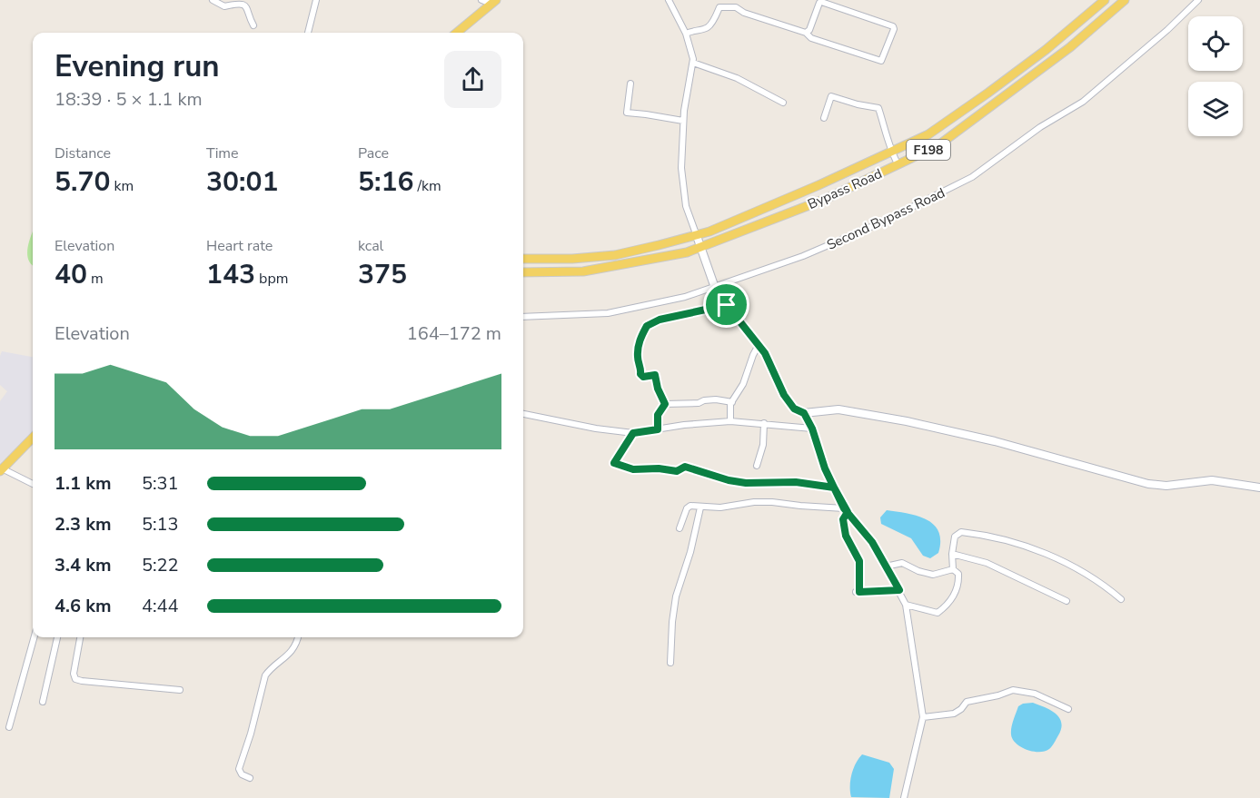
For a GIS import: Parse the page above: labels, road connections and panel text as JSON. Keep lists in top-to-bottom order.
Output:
{
  "streets": {
    "main road": ["F198", "Bypass Road"],
    "street": ["Second Bypass Road"]
  },
  "page": {
    "heading": ["Evening run", "18:39 · 5 × 1.1 km"],
    "stats": [
      ["Distance", "5.70 km"],
      ["Time", "30:01"],
      ["Pace", "5:16 /km"],
      ["Elevation", "40 m"],
      ["Heart rate", "143 bpm"],
      ["kcal", "375"]
    ],
    "chart": ["Elevation", "164–172 m"],
    "list": [
      {
        "name": "1.1 km",
        "note": "5:31"
      },
      {
        "name": "2.3 km",
        "note": "5:13"
      },
      {
        "name": "3.4 km",
        "note": "5:22"
      },
      {
        "name": "4.6 km",
        "note": "4:44"
      }
    ]
  }
}
